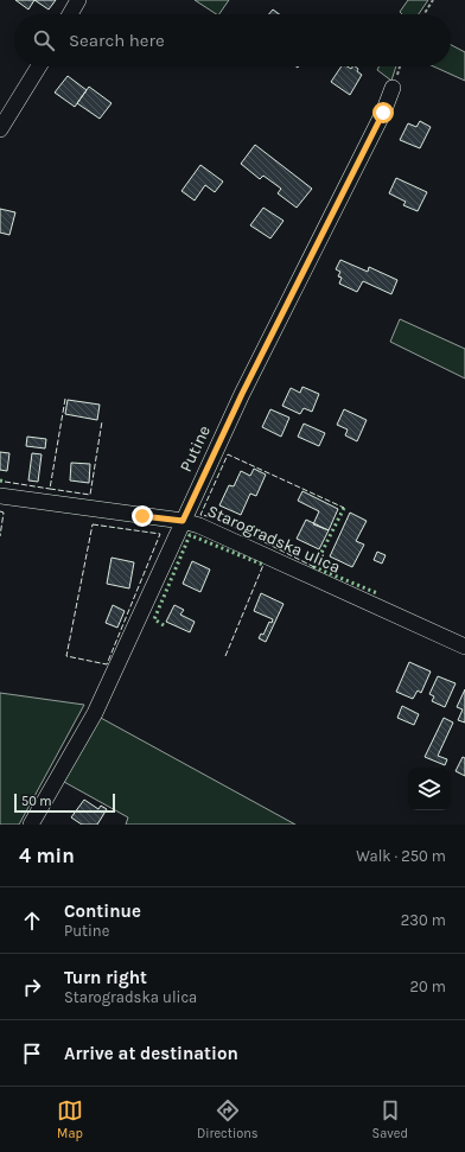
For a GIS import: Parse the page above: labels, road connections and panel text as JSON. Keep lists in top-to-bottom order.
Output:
{
  "streets": {
    "street": ["Putine", "Starogradska ulica"]
  },
  "crossings": [
    ["Putine", "Starogradska ulica"]
  ],
  "scale_bar": "50 m",
  "page": {
    "search": "Search here",
    "scale": "50 m",
    "heading": ["4 min", "Walk · 250 m"],
    "list": [
      ["Continue", "Putine", "230 m"],
      ["Turn right", "Starogradska ulica", "20 m"],
      "Arrive at destination"
    ],
    "nav": ["Map", "Directions", "Saved"]
  }
}
